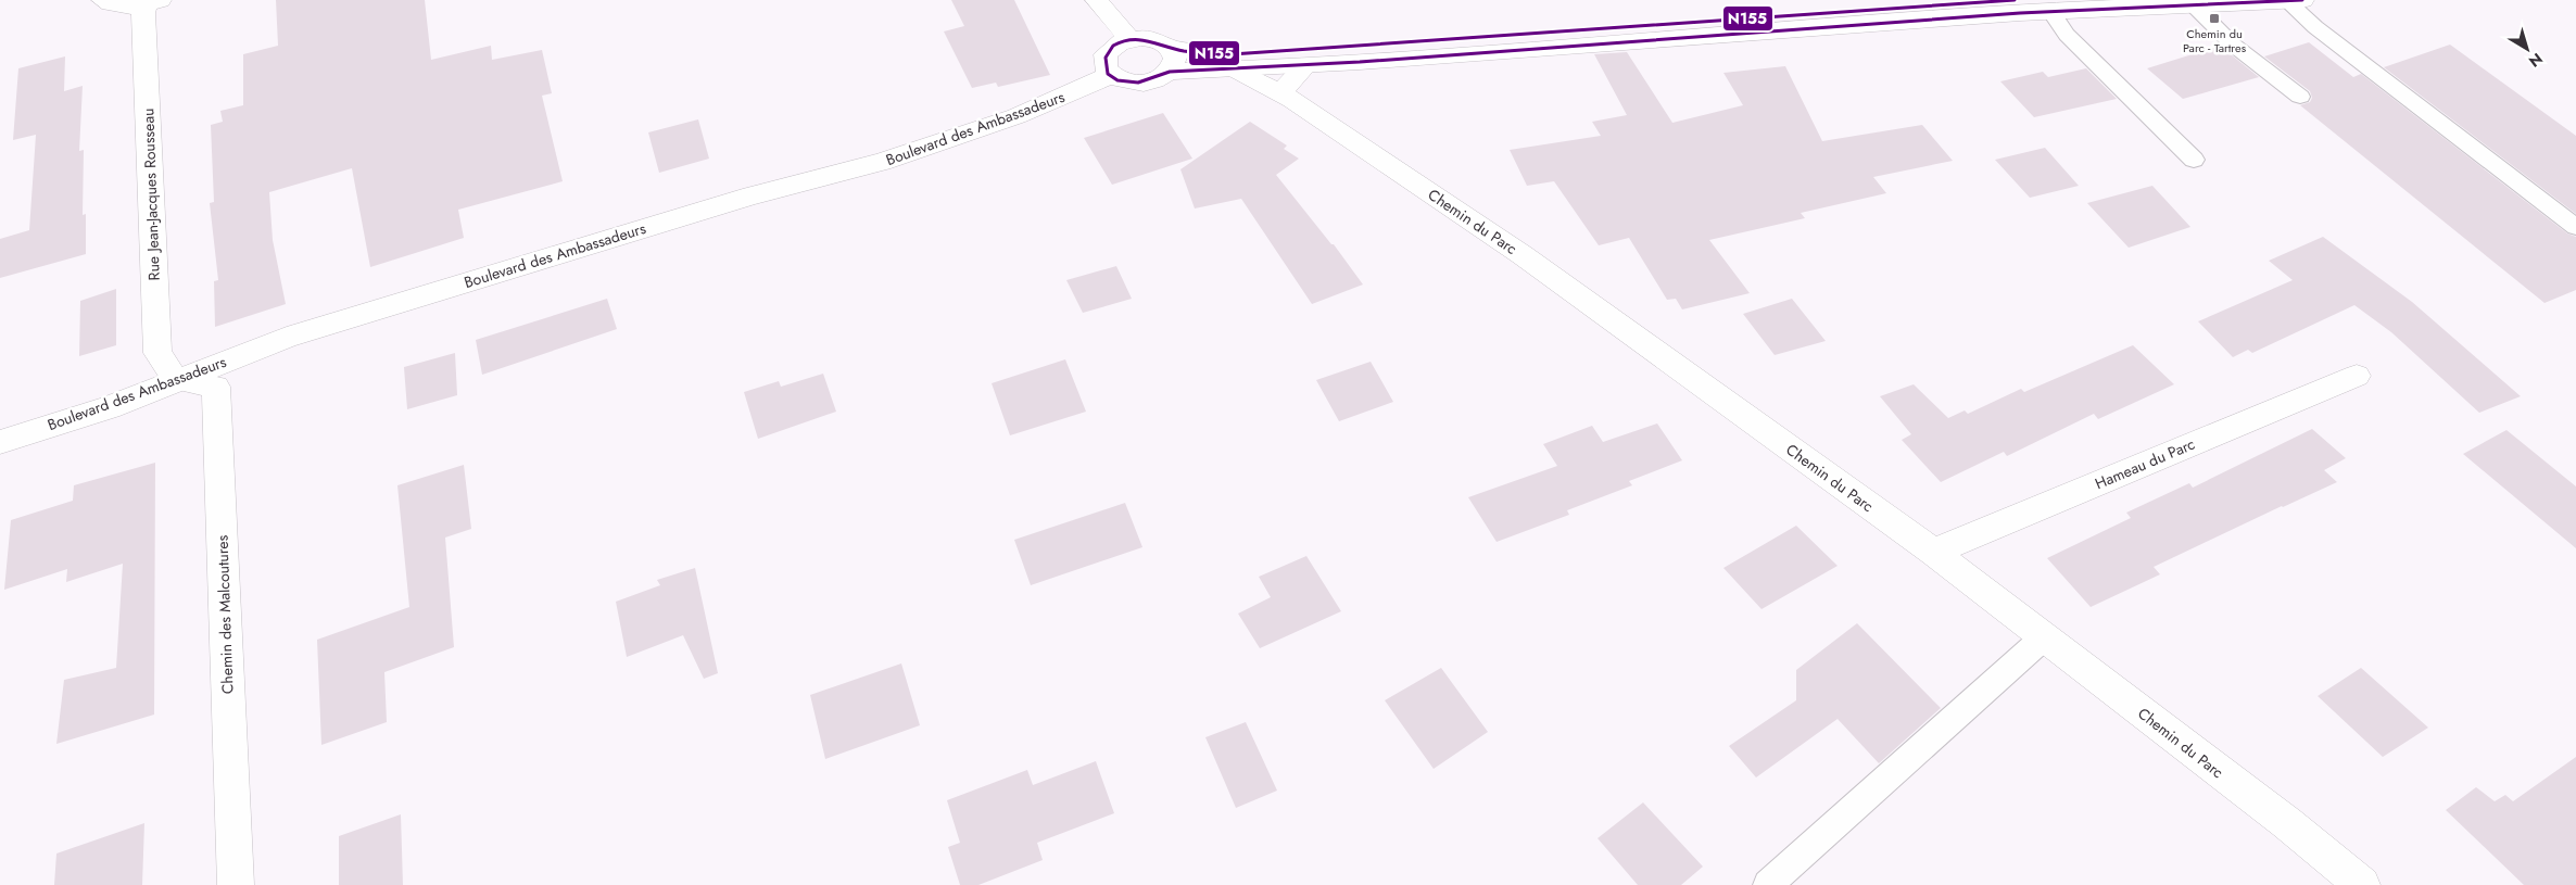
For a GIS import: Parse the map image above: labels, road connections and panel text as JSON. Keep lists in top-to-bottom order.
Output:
{
  "streets": {
    "main road": [
      "Boulevard des Ambassadeurs",
      "Rue Jean-Jacques Rousseau",
      "Chemin du Parc",
      "Hameau du Parc",
      "Chemin des Malcoutures"
    ]
  },
  "crossings": [
    ["Boulevard des Ambassadeurs", "Rue Jean-Jacques Rousseau"],
    ["Boulevard des Ambassadeurs", "Chemin des Malcoutures"],
    ["Rue Jean-Jacques Rousseau", "Chemin des Malcoutures"],
    ["Chemin du Parc", "Hameau du Parc"]
  ],
  "places": {
    "transit": ["Chemin du Parc - Tartres"]
  },
  "lines": ["transit line N155"],
  "north": "bottom right"
}
